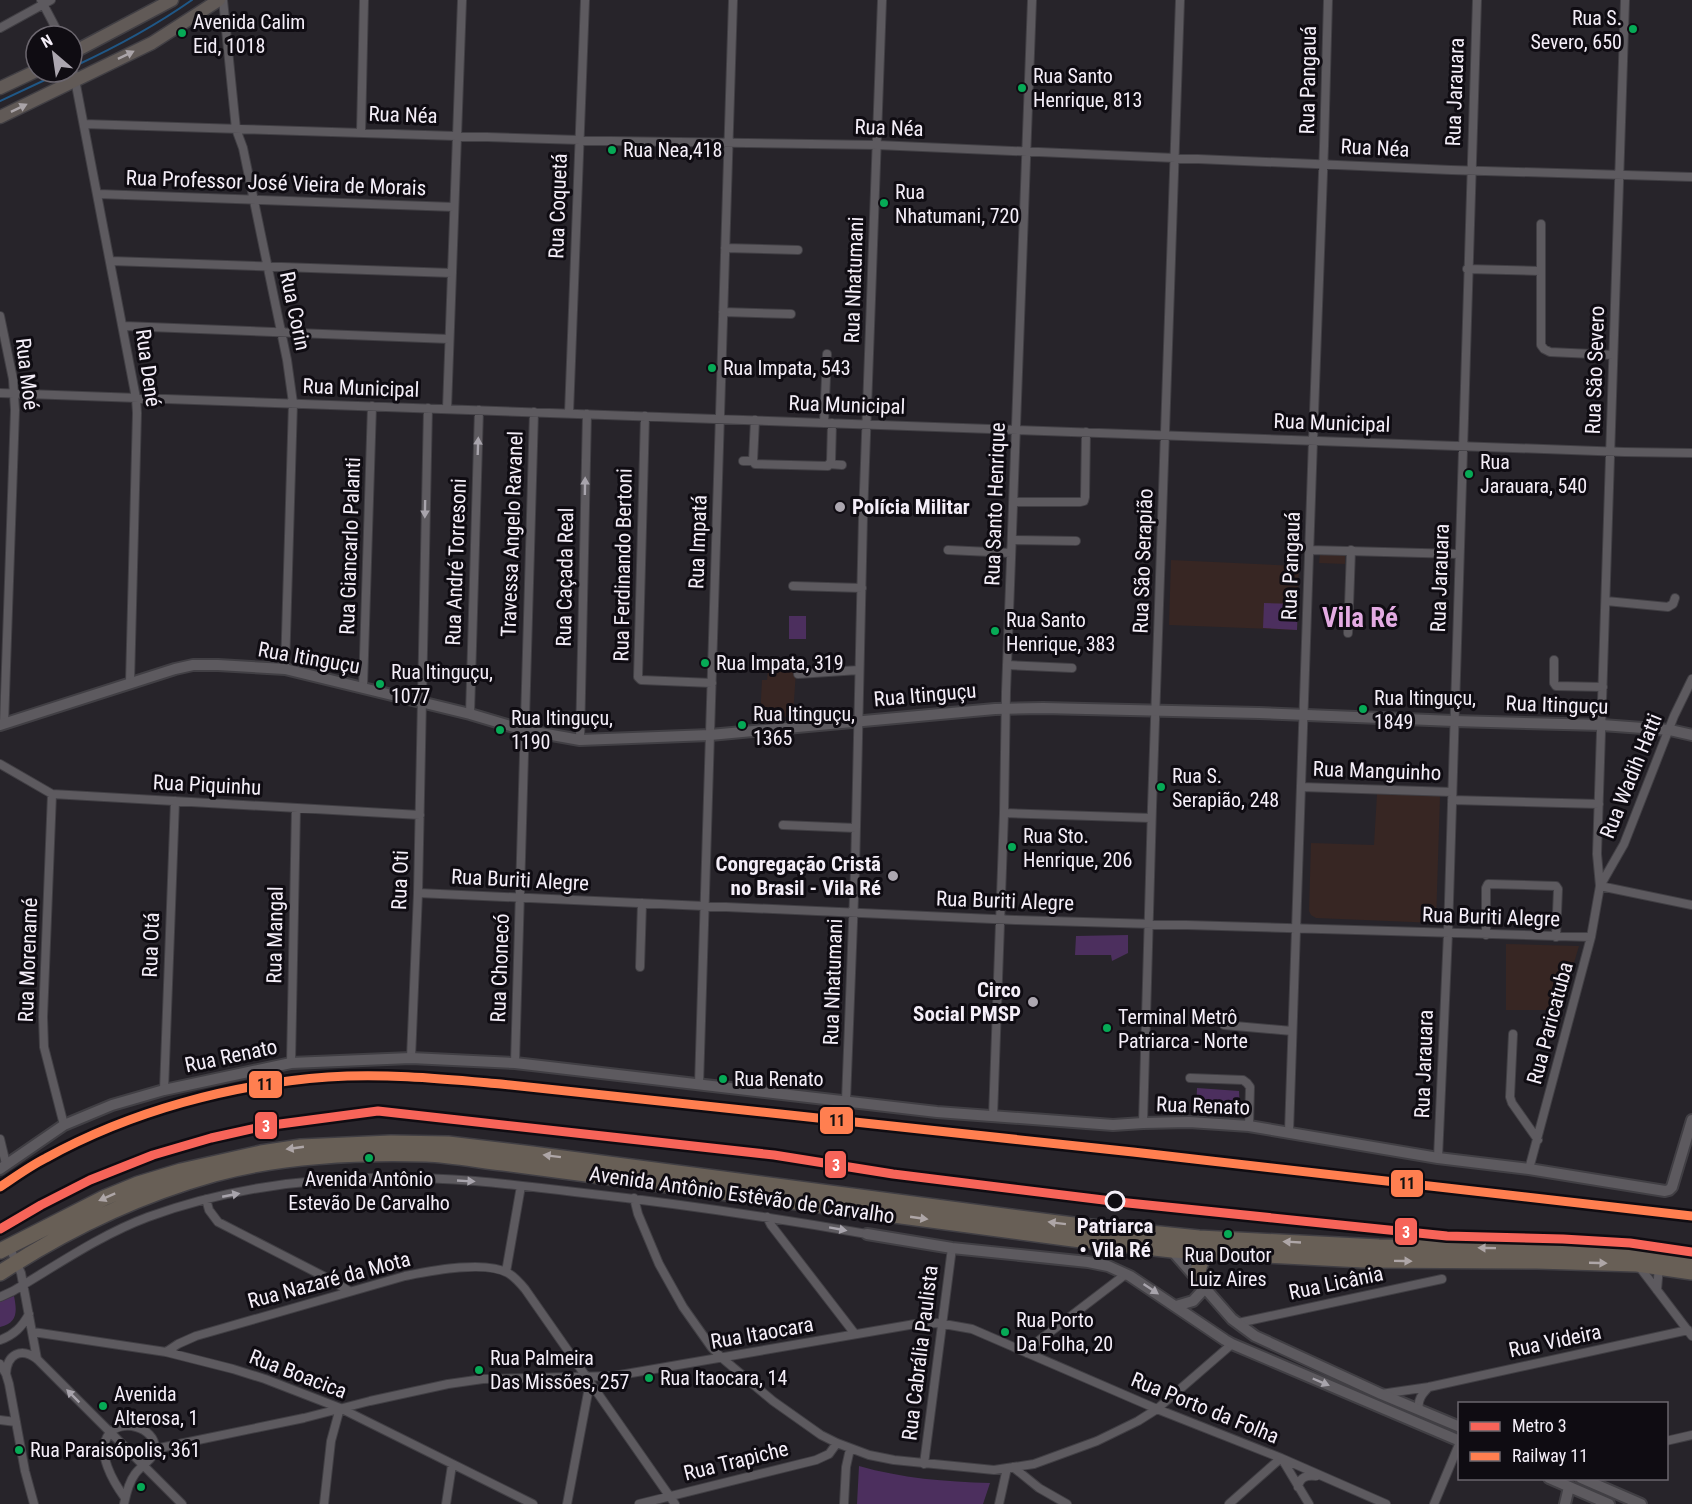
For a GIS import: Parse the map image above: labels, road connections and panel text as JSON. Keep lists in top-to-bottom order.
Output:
{
  "streets": {
    "highway": ["Avenida Antônio Estêvão de Carvalho"],
    "main road": ["Rua Itinguçu", "Rua Renato"],
    "street": [
      "Rua Pangauá",
      "Rua Jarauara",
      "Rua Néa",
      "Rua Professor José Vieira de Morais",
      "Rua Coquetá",
      "Rua Nhatumani",
      "Rua Corin",
      "Rua Dené",
      "Rua São Severo",
      "Rua Moé",
      "Rua Municipal",
      "Rua Santo Henrique",
      "Travessa Angelo Ravanel",
      "Rua Impatá",
      "Rua Giancarlo Palanti",
      "Rua São Serapião",
      "Rua André Torresoni",
      "Rua Ferdinando Bertoni",
      "Rua Caçada Real",
      "Rua Manguinho",
      "Rua Wadih Hatti",
      "Rua Piquinhu",
      "Rua Oti",
      "Rua Buriti Alegre",
      "Rua Mangal",
      "Rua Otá",
      "Rua Morenamé",
      "Rua Chonecó",
      "Rua Paricatuba",
      "Rua Nazaré da Mota",
      "Rua Licânia",
      "Rua Itaocara",
      "Rua Videira",
      "Rua Cabrália Paulista",
      "Rua Boacica",
      "Rua Porto da Folha",
      "Rua Trapiche"
    ]
  },
  "crossings": [
    ["Rua Pangauá", "Rua Néa"],
    ["Rua Pangauá", "Rua Municipal"],
    ["Rua Pangauá", "Rua Itinguçu"],
    ["Rua Pangauá", "Rua Manguinho"],
    ["Rua Pangauá", "Rua Buriti Alegre"],
    ["Rua Pangauá", "Rua Renato"],
    ["Rua Jarauara", "Rua Néa"],
    ["Rua Jarauara", "Rua Municipal"],
    ["Rua Jarauara", "Rua Itinguçu"],
    ["Rua Jarauara", "Rua Manguinho"],
    ["Rua Jarauara", "Rua Buriti Alegre"],
    ["Rua Jarauara", "Rua Renato"],
    ["Rua Néa", "Rua Coquetá"],
    ["Rua Néa", "Rua Nhatumani"],
    ["Rua Néa", "Rua Corin"],
    ["Rua Néa", "Rua Dené"],
    ["Rua Néa", "Rua São Severo"],
    ["Rua Néa", "Rua Santo Henrique"],
    ["Rua Néa", "Rua Impatá"],
    ["Rua Néa", "Rua São Serapião"],
    ["Rua Professor José Vieira de Morais", "Rua Corin"],
    ["Rua Professor José Vieira de Morais", "Rua Dené"],
    ["Rua Coquetá", "Rua Municipal"],
    ["Rua Nhatumani", "Rua Municipal"],
    ["Rua Nhatumani", "Rua Itinguçu"],
    ["Rua Nhatumani", "Rua Buriti Alegre"],
    ["Rua Nhatumani", "Rua Renato"],
    ["Rua Corin", "Rua Municipal"],
    ["Rua Corin", "Rua Itinguçu"],
    ["Rua Dené", "Rua Municipal"],
    ["Rua Dené", "Rua Itinguçu"],
    ["Rua São Severo", "Rua Municipal"],
    ["Rua São Severo", "Rua Itinguçu"],
    ["Rua São Severo", "Rua Manguinho"],
    ["Rua São Severo", "Rua Wadih Hatti"],
    ["Rua São Severo", "Rua Paricatuba"],
    ["Rua Moé", "Rua Municipal"],
    ["Rua Moé", "Rua Itinguçu"],
    ["Rua Municipal", "Rua Santo Henrique"],
    ["Rua Municipal", "Travessa Angelo Ravanel"],
    ["Rua Municipal", "Rua Impatá"],
    ["Rua Municipal", "Rua Giancarlo Palanti"],
    ["Rua Municipal", "Rua São Serapião"],
    ["Rua Municipal", "Rua André Torresoni"],
    ["Rua Municipal", "Rua Ferdinando Bertoni"],
    ["Rua Municipal", "Rua Caçada Real"],
    ["Rua Municipal", "Rua Oti"],
    ["Rua Santo Henrique", "Rua Itinguçu"],
    ["Rua Santo Henrique", "Rua Buriti Alegre"],
    ["Rua Santo Henrique", "Rua Renato"],
    ["Travessa Angelo Ravanel", "Rua Itinguçu"],
    ["Travessa Angelo Ravanel", "Rua Chonecó"],
    ["Rua Impatá", "Rua Ferdinando Bertoni"],
    ["Rua Impatá", "Rua Itinguçu"],
    ["Rua Impatá", "Rua Buriti Alegre"],
    ["Rua Impatá", "Rua Renato"],
    ["Rua Giancarlo Palanti", "Rua Itinguçu"],
    ["Rua São Serapião", "Rua Itinguçu"],
    ["Rua São Serapião", "Rua Buriti Alegre"],
    ["Rua São Serapião", "Rua Renato"],
    ["Rua André Torresoni", "Rua Itinguçu"],
    ["Rua Caçada Real", "Rua Itinguçu"],
    ["Rua Itinguçu", "Rua Wadih Hatti"],
    ["Rua Itinguçu", "Rua Oti"],
    ["Rua Itinguçu", "Rua Chonecó"],
    ["Rua Wadih Hatti", "Rua Paricatuba"],
    ["Rua Piquinhu", "Rua Oti"],
    ["Rua Piquinhu", "Rua Mangal"],
    ["Rua Piquinhu", "Rua Otá"],
    ["Rua Piquinhu", "Rua Morenamé"],
    ["Rua Oti", "Rua Buriti Alegre"],
    ["Rua Oti", "Rua Renato"],
    ["Rua Buriti Alegre", "Rua Chonecó"],
    ["Rua Buriti Alegre", "Rua Paricatuba"],
    ["Rua Mangal", "Rua Renato"],
    ["Rua Otá", "Rua Renato"],
    ["Rua Morenamé", "Rua Renato"],
    ["Rua Chonecó", "Rua Renato"],
    ["Rua Paricatuba", "Rua Renato"],
    ["Avenida Antônio Estêvão de Carvalho", "Rua Cabrália Paulista"],
    ["Rua Nazaré da Mota", "Rua Boacica"],
    ["Rua Itaocara", "Rua Cabrália Paulista"],
    ["Rua Itaocara", "Rua Boacica"],
    ["Rua Itaocara", "Rua Porto da Folha"],
    ["Rua Cabrália Paulista", "Rua Porto da Folha"]
  ],
  "one_way": ["Rua André Torresoni", "Rua Caçada Real", "Rua Oti"],
  "districts": ["Vila Ré"],
  "places": [
    "Rua S. Severo, 650",
    "Avenida Calim Eid, 1018",
    "Rua Santo Henrique, 813",
    "Rua Nea,418",
    "Rua Nhatumani, 720",
    "Rua Impata, 543",
    "Rua Jarauara, 540",
    "Polícia Militar",
    "Rua Santo Henrique, 383",
    "Rua Impata, 319",
    "Rua Itinguçu, 1077",
    "Rua Itinguçu, 1849",
    "Rua Itinguçu, 1365",
    "Rua Itinguçu, 1190",
    "Rua S. Serapião, 248",
    "Rua Sto. Henrique, 206",
    "Congregação Cristã no Brasil - Vila Ré",
    "Circo Social PMSP",
    "Terminal Metrô Patriarca - Norte",
    "Rua Renato",
    "Avenida Antônio Estevão De Carvalho",
    "Patriarca • Vila Ré",
    "Rua Doutor Luiz Aires",
    "Rua Porto Da Folha, 20",
    "Rua Palmeira Das Missões, 257",
    "Rua Itaocara, 14",
    "Avenida Alterosa, 1",
    "Rua Paraisópolis, 361"
  ],
  "lines": ["rail line 11", "metro line 3"],
  "legend": ["Metro 3", "Railway 11"],
  "north": "top left"
}
